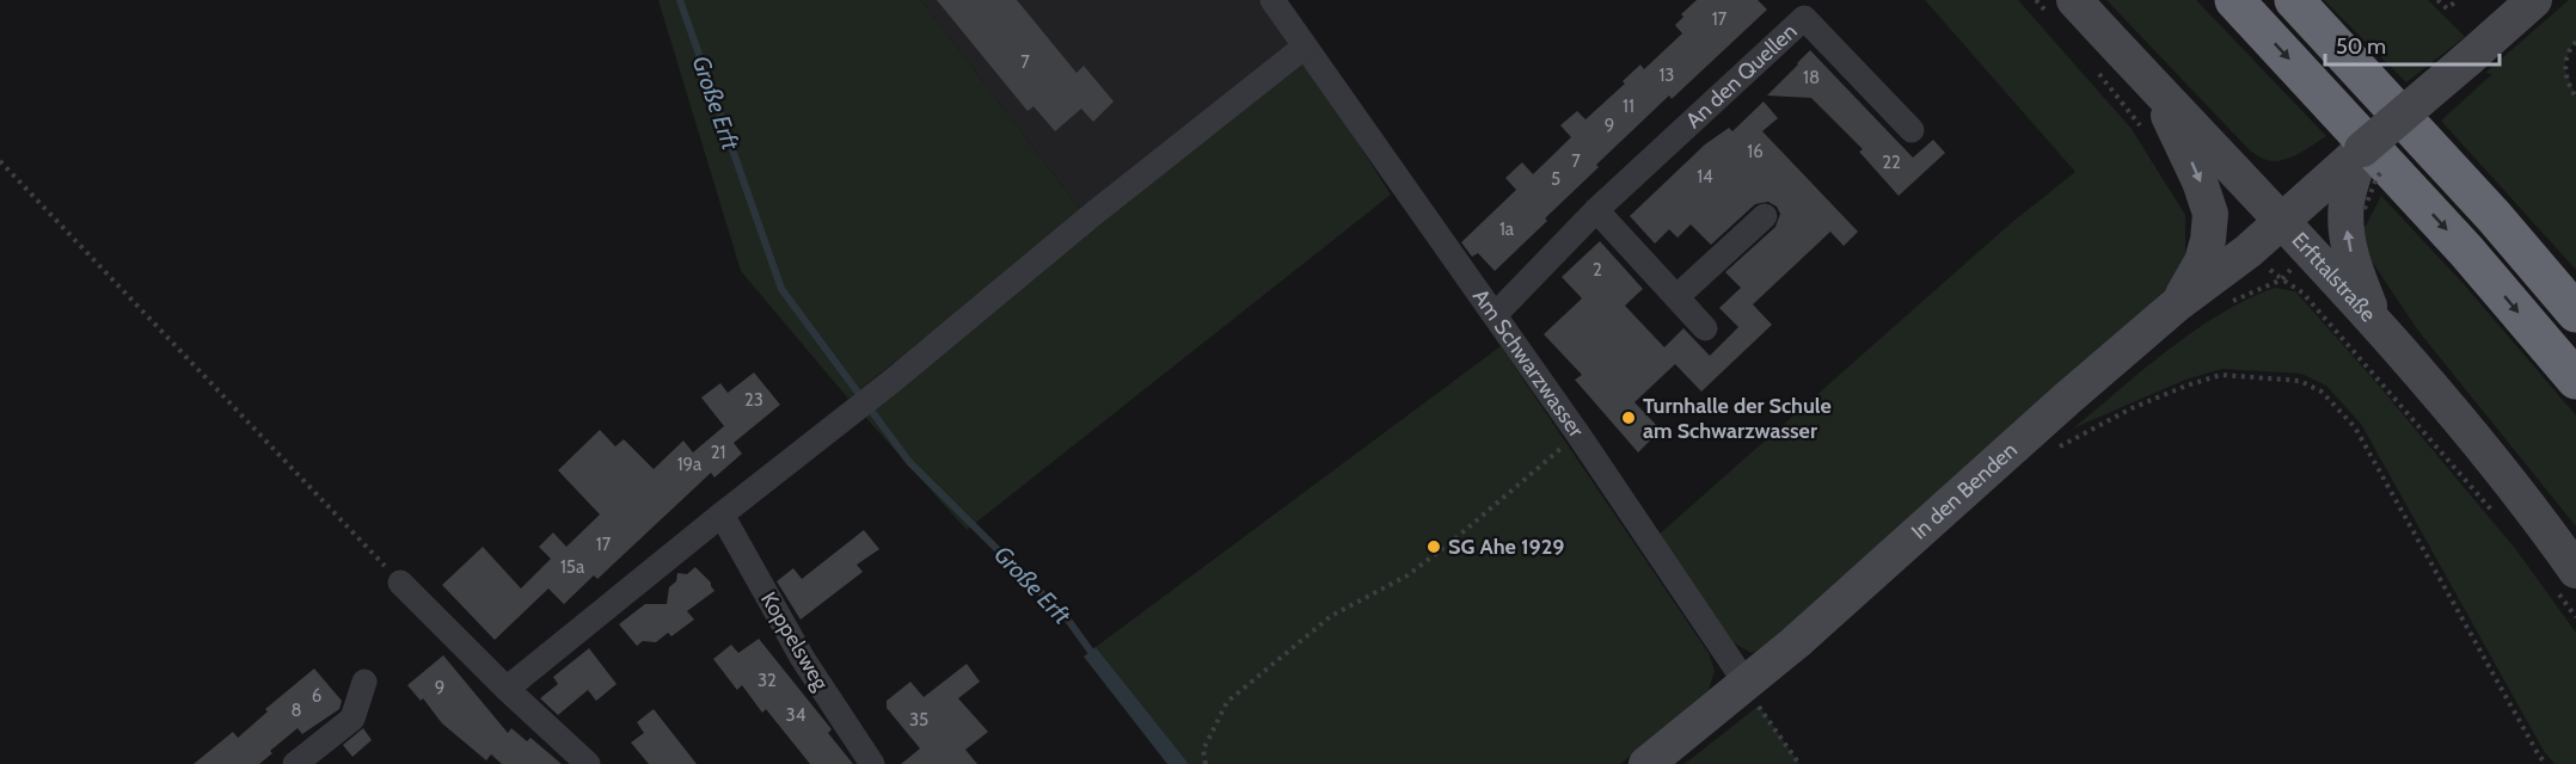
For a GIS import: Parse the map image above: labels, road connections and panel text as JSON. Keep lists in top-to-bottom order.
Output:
{
  "streets": {
    "main road": ["Erfttalstraße", "In den Benden"],
    "street": ["An den Quellen", "Am Schwarzwasser", "Koppelsweg"]
  },
  "crossings": [
    ["An den Quellen", "Am Schwarzwasser"],
    ["Erfttalstraße", "In den Benden"],
    ["Am Schwarzwasser", "In den Benden"]
  ],
  "water": ["Große Erft"],
  "places": ["Turnhalle der Schule am Schwarzwasser", "SG Ahe 1929"],
  "house_numbers": [
    "17",
    "7",
    "13",
    "18",
    "11",
    "9",
    "16",
    "7",
    "22",
    "14",
    "5",
    "1a",
    "2",
    "23",
    "21",
    "19a",
    "17",
    "15a",
    "32",
    "9",
    "6",
    "8",
    "34",
    "35"
  ],
  "scale_bar": "50 m"
}
